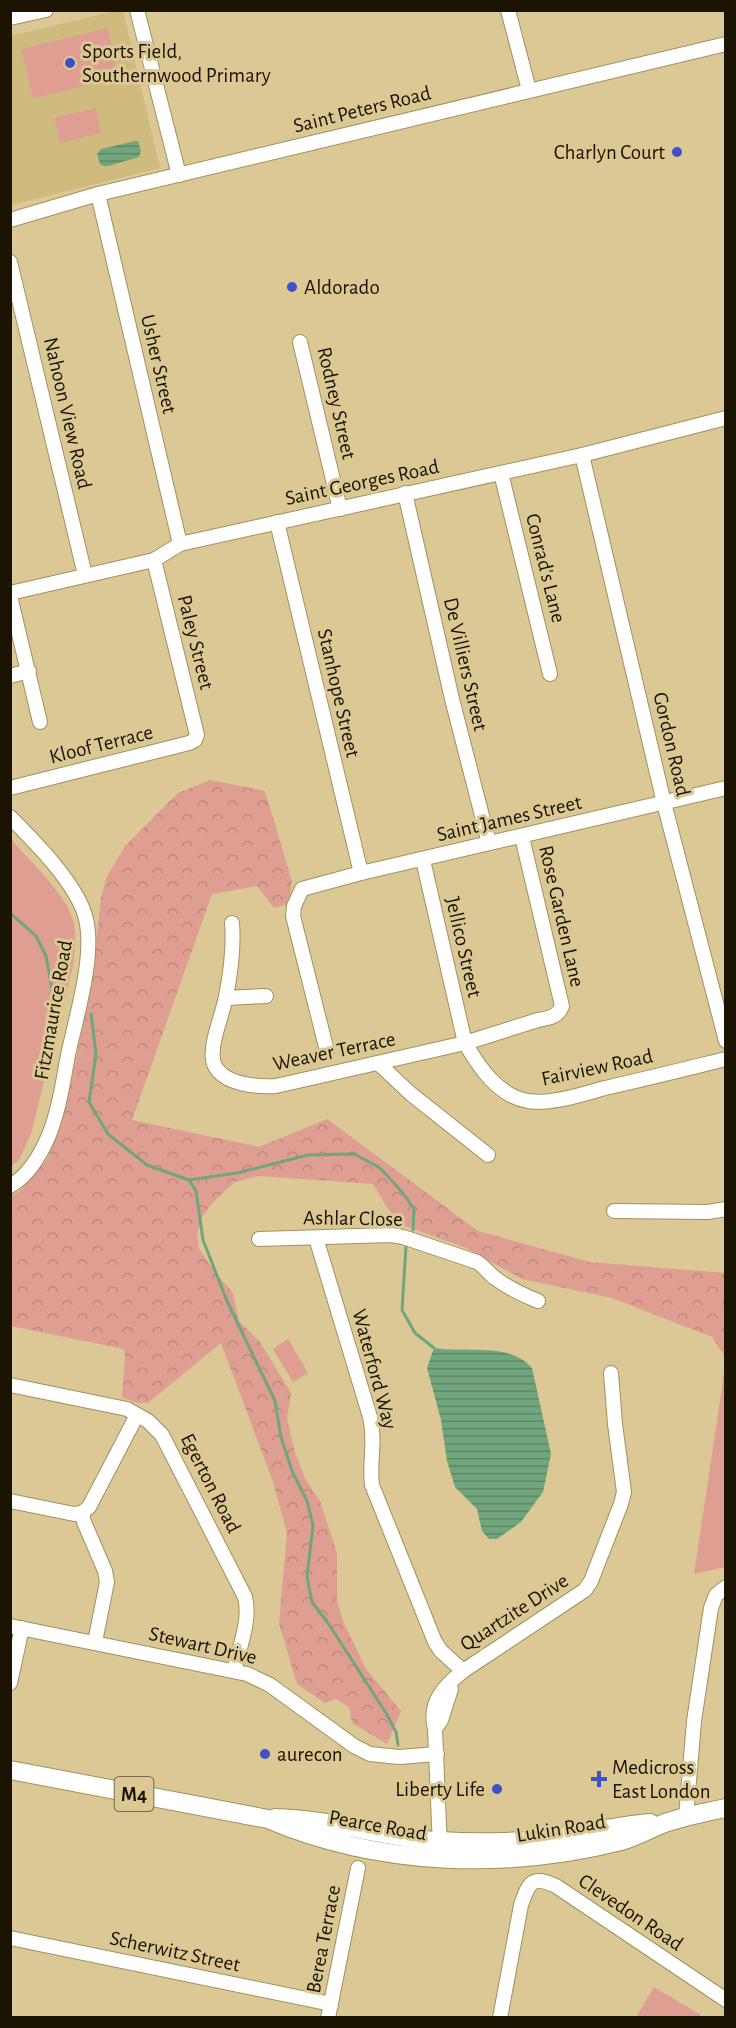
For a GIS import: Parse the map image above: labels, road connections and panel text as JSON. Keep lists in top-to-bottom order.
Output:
{
  "streets": {
    "main road": ["M4", "Pearce Road", "Lukin Road"],
    "street": [
      "Saint Peters Road",
      "Usher Street",
      "Rodney Street",
      "Nahoon View Road",
      "Saint Georges Road",
      "Conrad's Lane",
      "Paley Street",
      "De Villiers Street",
      "Stanhope Street",
      "Kloof Terrace",
      "Gordon Road",
      "Saint James Street",
      "Rose Garden Lane",
      "Jellico Street",
      "Fitzmaurice Road",
      "Weaver Terrace",
      "Fairview Road",
      "Ashlar Close",
      "Waterford Way",
      "Egerton Road",
      "Quartzite Drive",
      "Stewart Drive",
      "Clevedon Road",
      "Berea Terrace",
      "Scherwitz Street"
    ]
  },
  "crossings": [
    ["Saint Peters Road", "Usher Street"],
    ["Usher Street", "Saint Georges Road"],
    ["Rodney Street", "Saint Georges Road"],
    ["Nahoon View Road", "Saint Georges Road"],
    ["Saint Georges Road", "Conrad's Lane"],
    ["Saint Georges Road", "Paley Street"],
    ["Saint Georges Road", "De Villiers Street"],
    ["Saint Georges Road", "Stanhope Street"],
    ["Saint Georges Road", "Kloof Terrace"],
    ["Saint Georges Road", "Gordon Road"],
    ["Paley Street", "Kloof Terrace"],
    ["De Villiers Street", "Saint James Street"],
    ["Stanhope Street", "Saint James Street"],
    ["Gordon Road", "Saint James Street"],
    ["Saint James Street", "Rose Garden Lane"],
    ["Saint James Street", "Jellico Street"],
    ["Rose Garden Lane", "Jellico Street"],
    ["Rose Garden Lane", "Weaver Terrace"],
    ["Rose Garden Lane", "Fairview Road"],
    ["Jellico Street", "Weaver Terrace"],
    ["Jellico Street", "Fairview Road"],
    ["Weaver Terrace", "Fairview Road"],
    ["Ashlar Close", "Waterford Way"],
    ["Waterford Way", "Quartzite Drive"],
    ["Egerton Road", "Stewart Drive"],
    ["Quartzite Drive", "Stewart Drive"],
    ["Quartzite Drive", "Pearce Road"],
    ["Pearce Road", "Lukin Road"],
    ["Berea Terrace", "Scherwitz Street"]
  ],
  "places": {
    "other": [
      "Sports Field, Southernwood Primary",
      "Charlyn Court",
      "Aldorado",
      "aurecon",
      "Liberty Life"
    ],
    "health": ["Medicross East London"]
  }
}
